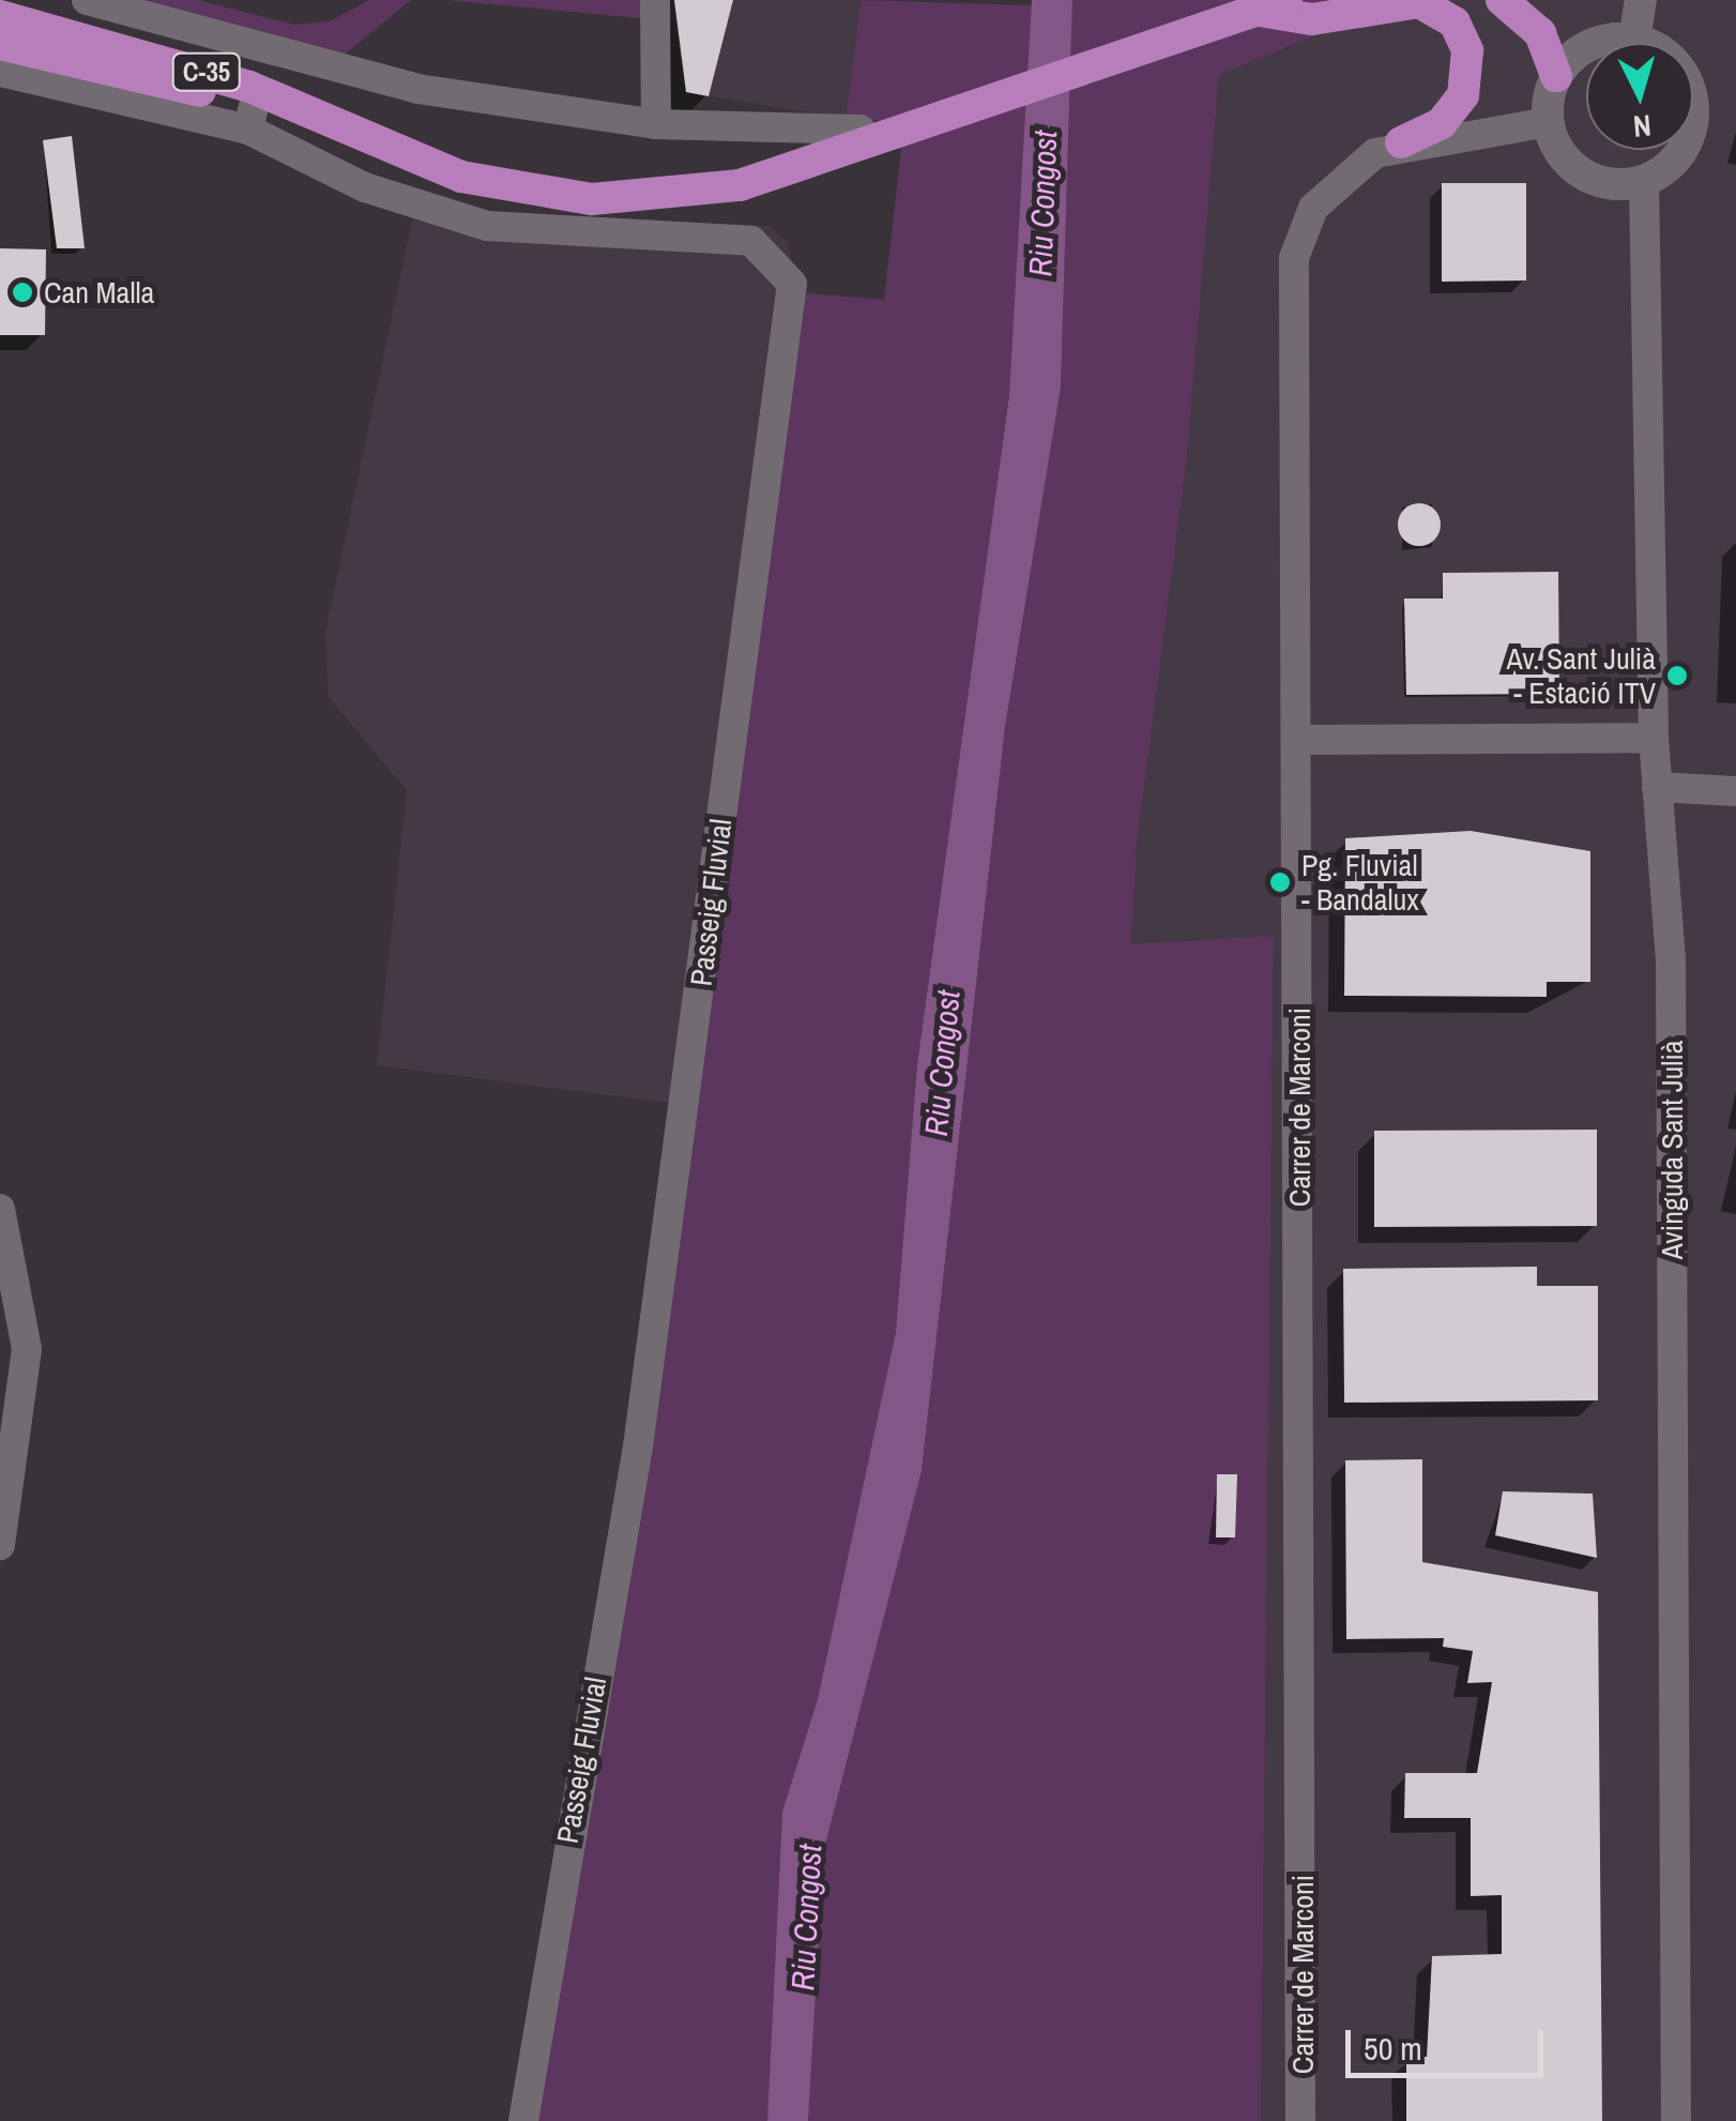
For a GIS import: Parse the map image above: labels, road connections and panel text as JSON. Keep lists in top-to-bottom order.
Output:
{
  "streets": {
    "highway": ["C-35"],
    "street": ["Passeig Fluvial", "Carrer de Marconi", "Avinguda Sant Julià"]
  },
  "crossings": [
    ["C-35", "Passeig Fluvial"]
  ],
  "water": ["Riu Congost"],
  "places": ["Can Malla", "Av. Sant Julià - Estació ITV", "Pg. Fluvial - Bandalux"],
  "scale_bar": "50 m",
  "north": "bottom"
}
